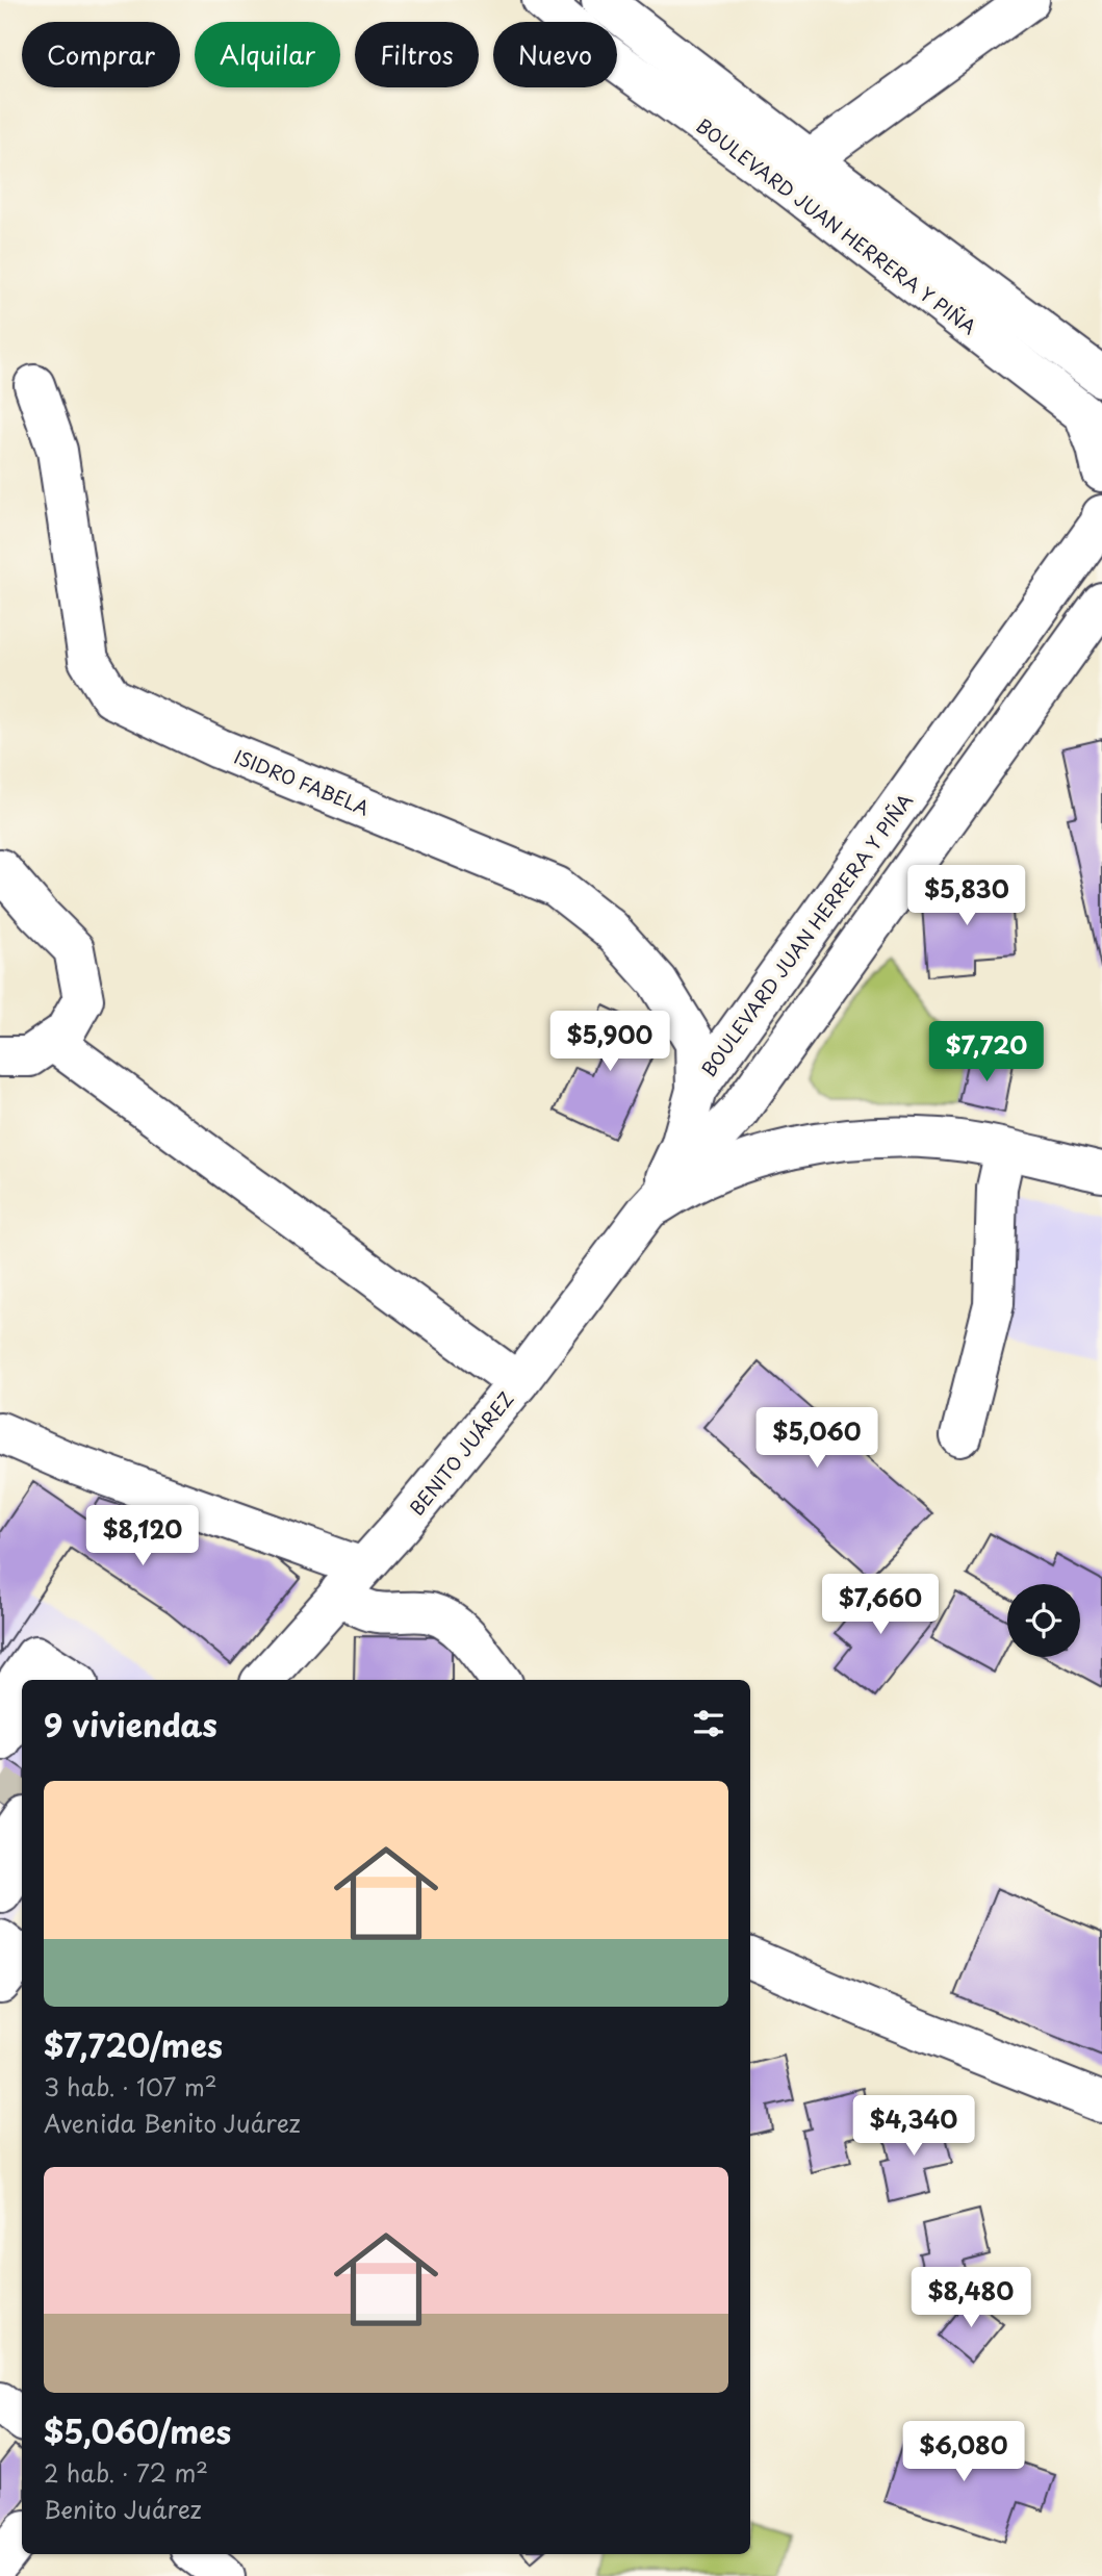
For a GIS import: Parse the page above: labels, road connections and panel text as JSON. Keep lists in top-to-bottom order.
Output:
{
  "streets": {
    "main road": ["BOULEVARD JUAN HERRERA Y PIÑA", "ISIDRO FABELA", "BENITO JUÁREZ"]
  },
  "crossings": [
    ["BOULEVARD JUAN HERRERA Y PIÑA", "ISIDRO FABELA"],
    ["BOULEVARD JUAN HERRERA Y PIÑA", "BENITO JUÁREZ"]
  ],
  "page": {
    "chip": [
      "Comprar",
      "Alquilar",
      "Filtros",
      "Nuevo"
    ],
    "price": [
      "$5,830",
      "$5,900",
      "$7,720",
      "$5,060",
      "$8,120",
      "$7,660",
      "$4,340",
      "$8,480",
      "$6,080"
    ],
    "heading": "9 viviendas",
    "list": [
      {
        "name": "$7,720/mes",
        "note": "3 hab. · 107 m² · Avenida Benito Juárez"
      },
      {
        "name": "$5,060/mes",
        "note": "2 hab. · 72 m² · Benito Juárez"
      }
    ]
  }
}
